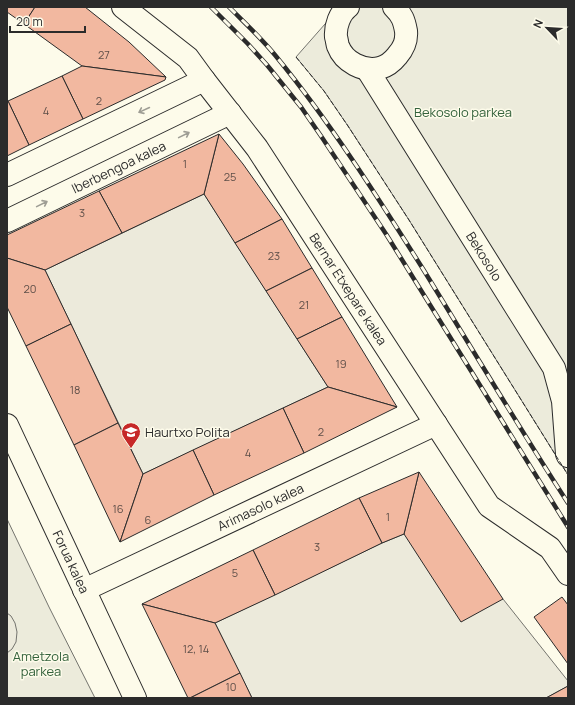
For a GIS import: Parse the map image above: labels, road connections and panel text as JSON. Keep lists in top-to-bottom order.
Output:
{
  "streets": {
    "street": [
      "Iberbengoa kalea",
      "Bekosolo",
      "Bernar Etxepare kalea",
      "Arimasolo kalea",
      "Forua kalea"
    ]
  },
  "crossings": [
    ["Iberbengoa kalea", "Bernar Etxepare kalea"],
    ["Bernar Etxepare kalea", "Arimasolo kalea"],
    ["Arimasolo kalea", "Forua kalea"]
  ],
  "parks": ["Bekosolo parkea", "Ametzola parkea"],
  "places": {
    "school or university": ["Haurtxo Polita"]
  },
  "house_numbers": [
    "27",
    "2",
    "4",
    "1",
    "25",
    "3",
    "23",
    "20",
    "21",
    "19",
    "18",
    "2",
    "4",
    "16",
    "1",
    "6",
    "3",
    "5",
    "12, 14",
    "10"
  ],
  "scale_bar": "20 m",
  "north": "top left"
}
